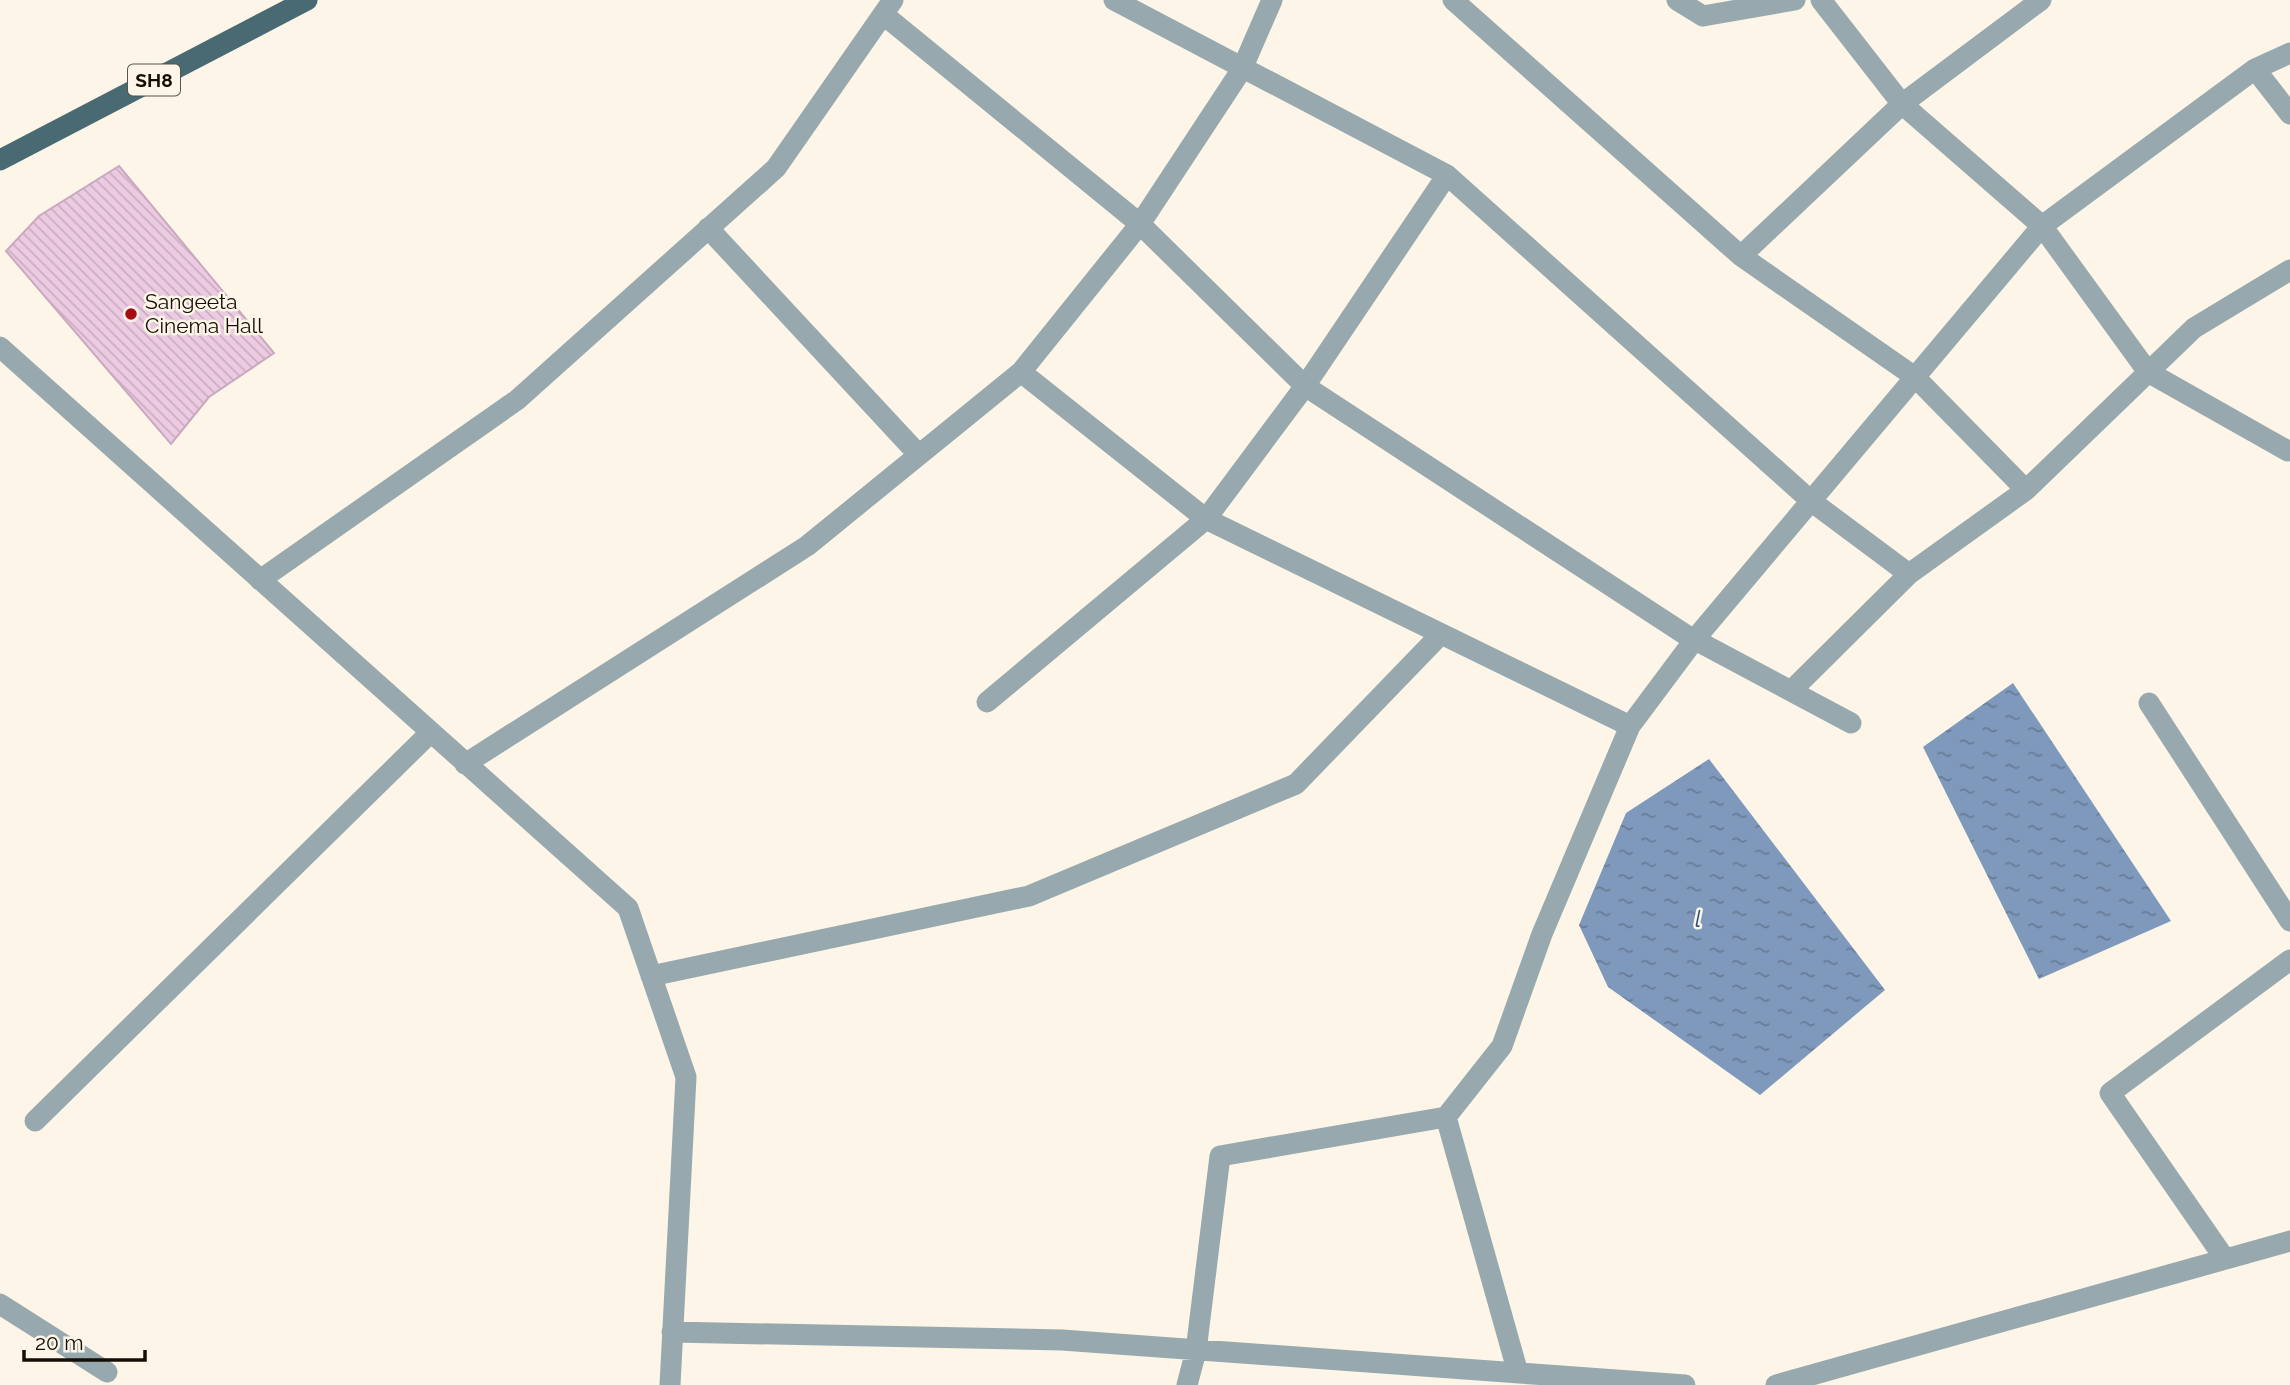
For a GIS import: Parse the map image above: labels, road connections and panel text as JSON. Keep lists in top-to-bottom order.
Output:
{
  "streets": {
    "main road": ["SH8"]
  },
  "water": ["l"],
  "places": ["Sangeeta Cinema Hall"],
  "scale_bar": "20 m"
}
